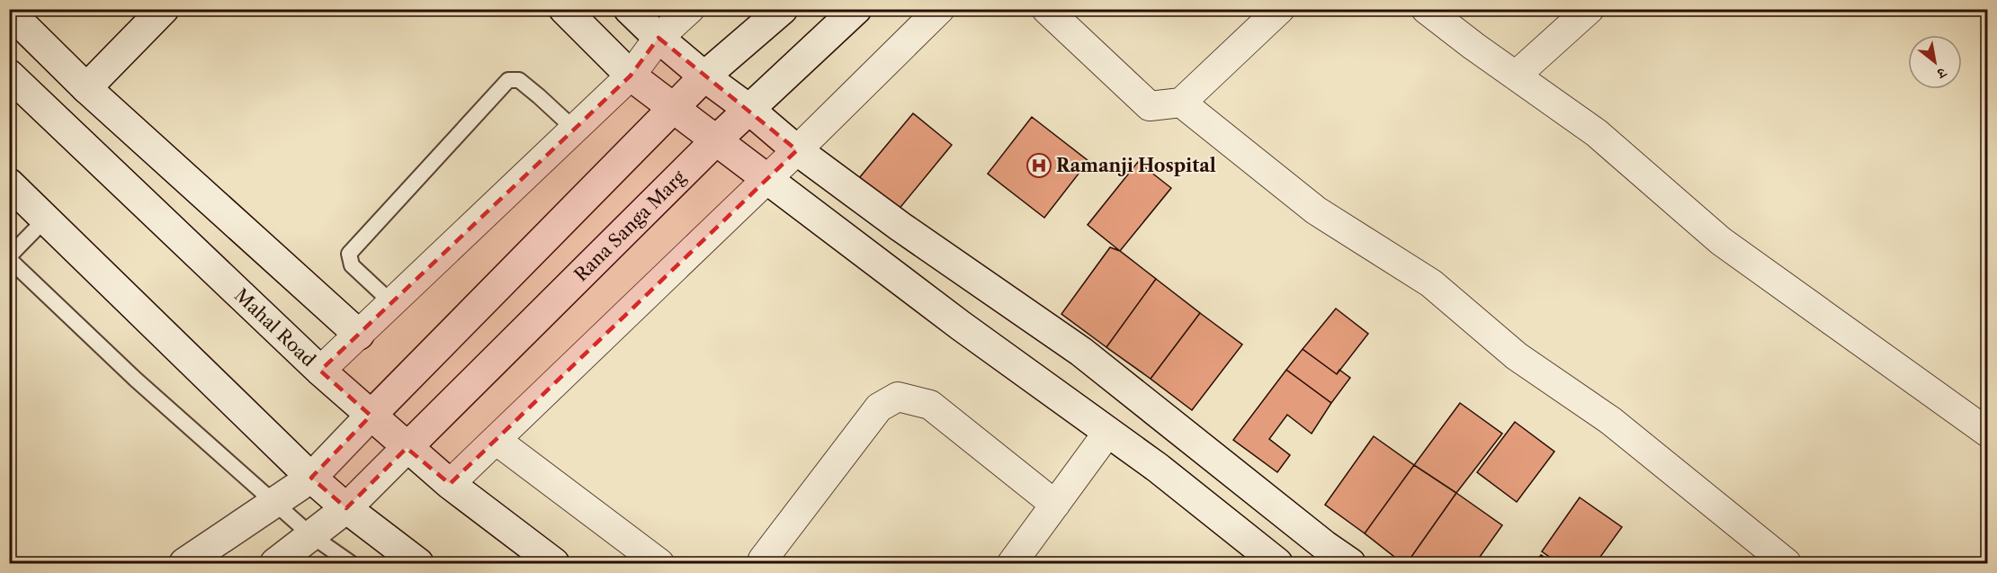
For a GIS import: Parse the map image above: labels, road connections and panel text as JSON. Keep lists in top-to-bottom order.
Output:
{
  "streets": {
    "main road": ["Rana Sanga Marg", "Mahal Road"]
  },
  "crossings": [
    ["Rana Sanga Marg", "Mahal Road"]
  ],
  "places": {
    "hospital": ["Ramanji Hospital"]
  },
  "north": "bottom right"
}
